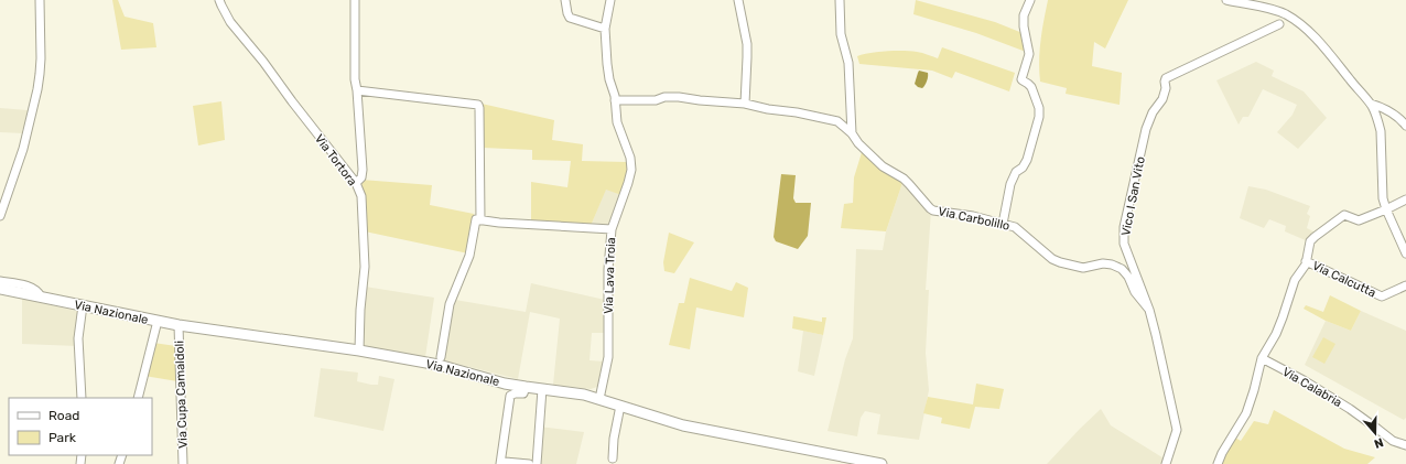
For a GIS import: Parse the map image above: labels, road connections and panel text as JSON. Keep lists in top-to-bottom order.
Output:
{
  "streets": {
    "main road": ["Via Nazionale"],
    "street": [
      "Via Tortora",
      "Vico I San Vito",
      "Via Carbolillo",
      "Via Lava Troia",
      "Via Calcutta",
      "Via Calabria",
      "Via Cupa Camaldoli"
    ]
  },
  "crossings": [
    ["Via Tortora", "Via Nazionale"],
    ["Vico I San Vito", "Via Carbolillo"],
    ["Via Carbolillo", "Via Lava Troia"],
    ["Via Lava Troia", "Via Nazionale"],
    ["Via Nazionale", "Via Cupa Camaldoli"]
  ],
  "legend": ["Road", "Park"],
  "north": "bottom"
}
